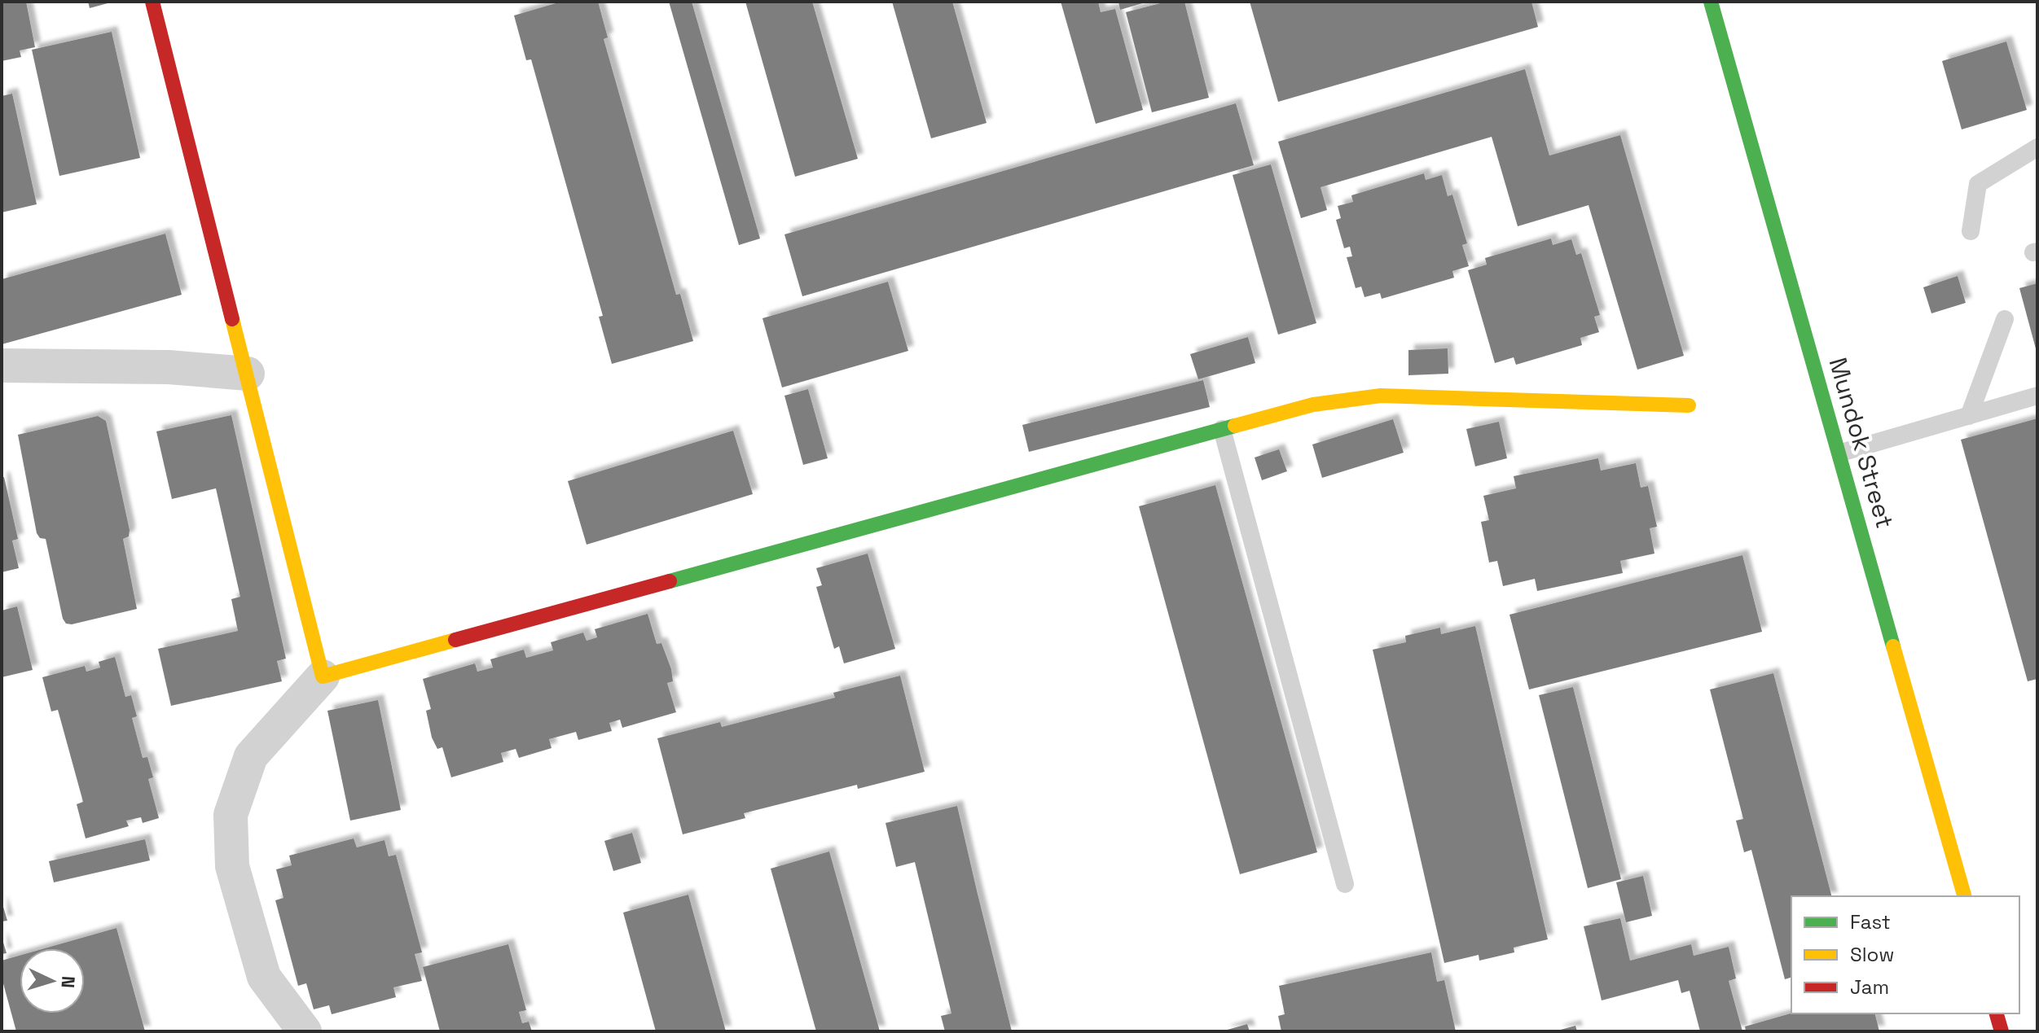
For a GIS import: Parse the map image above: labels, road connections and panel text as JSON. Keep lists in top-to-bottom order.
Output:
{
  "streets": {
    "street": ["Mundok Street"]
  },
  "legend": ["Fast", "Slow", "Jam"],
  "north": "right"
}
